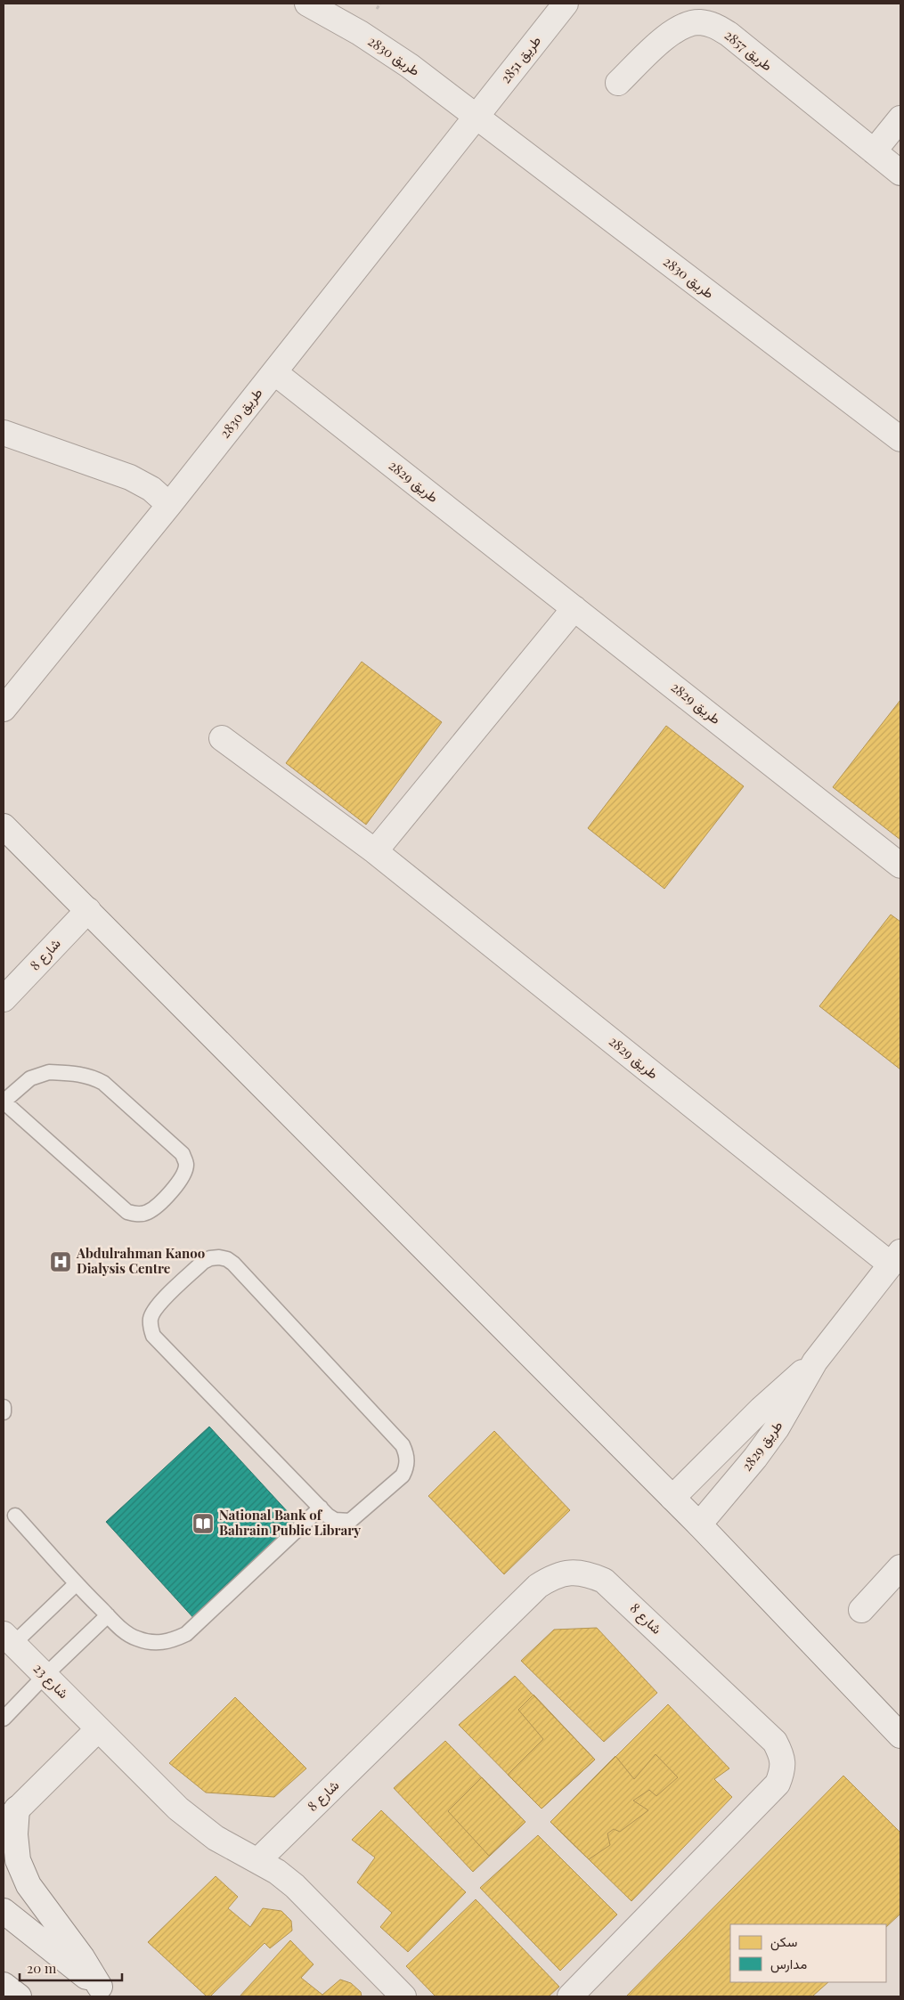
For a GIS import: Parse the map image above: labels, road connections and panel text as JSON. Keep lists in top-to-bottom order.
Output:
{
  "streets": {
    "street": [
      "طريق 2857",
      "طريق 2830",
      "طريق 2851",
      "طريق 2829",
      "شارع 8",
      "شارع 23"
    ]
  },
  "crossings": [
    ["طريق 2830", "طريق 2851"],
    ["طريق 2830", "طريق 2829"]
  ],
  "places": {
    "hospital": ["Abdulrahman Kanoo Dialysis Centre"],
    "library": ["National Bank of Bahrain Public Library"]
  },
  "legend": ["سكن", "مدارس"],
  "scale_bar": "20 m"
}
